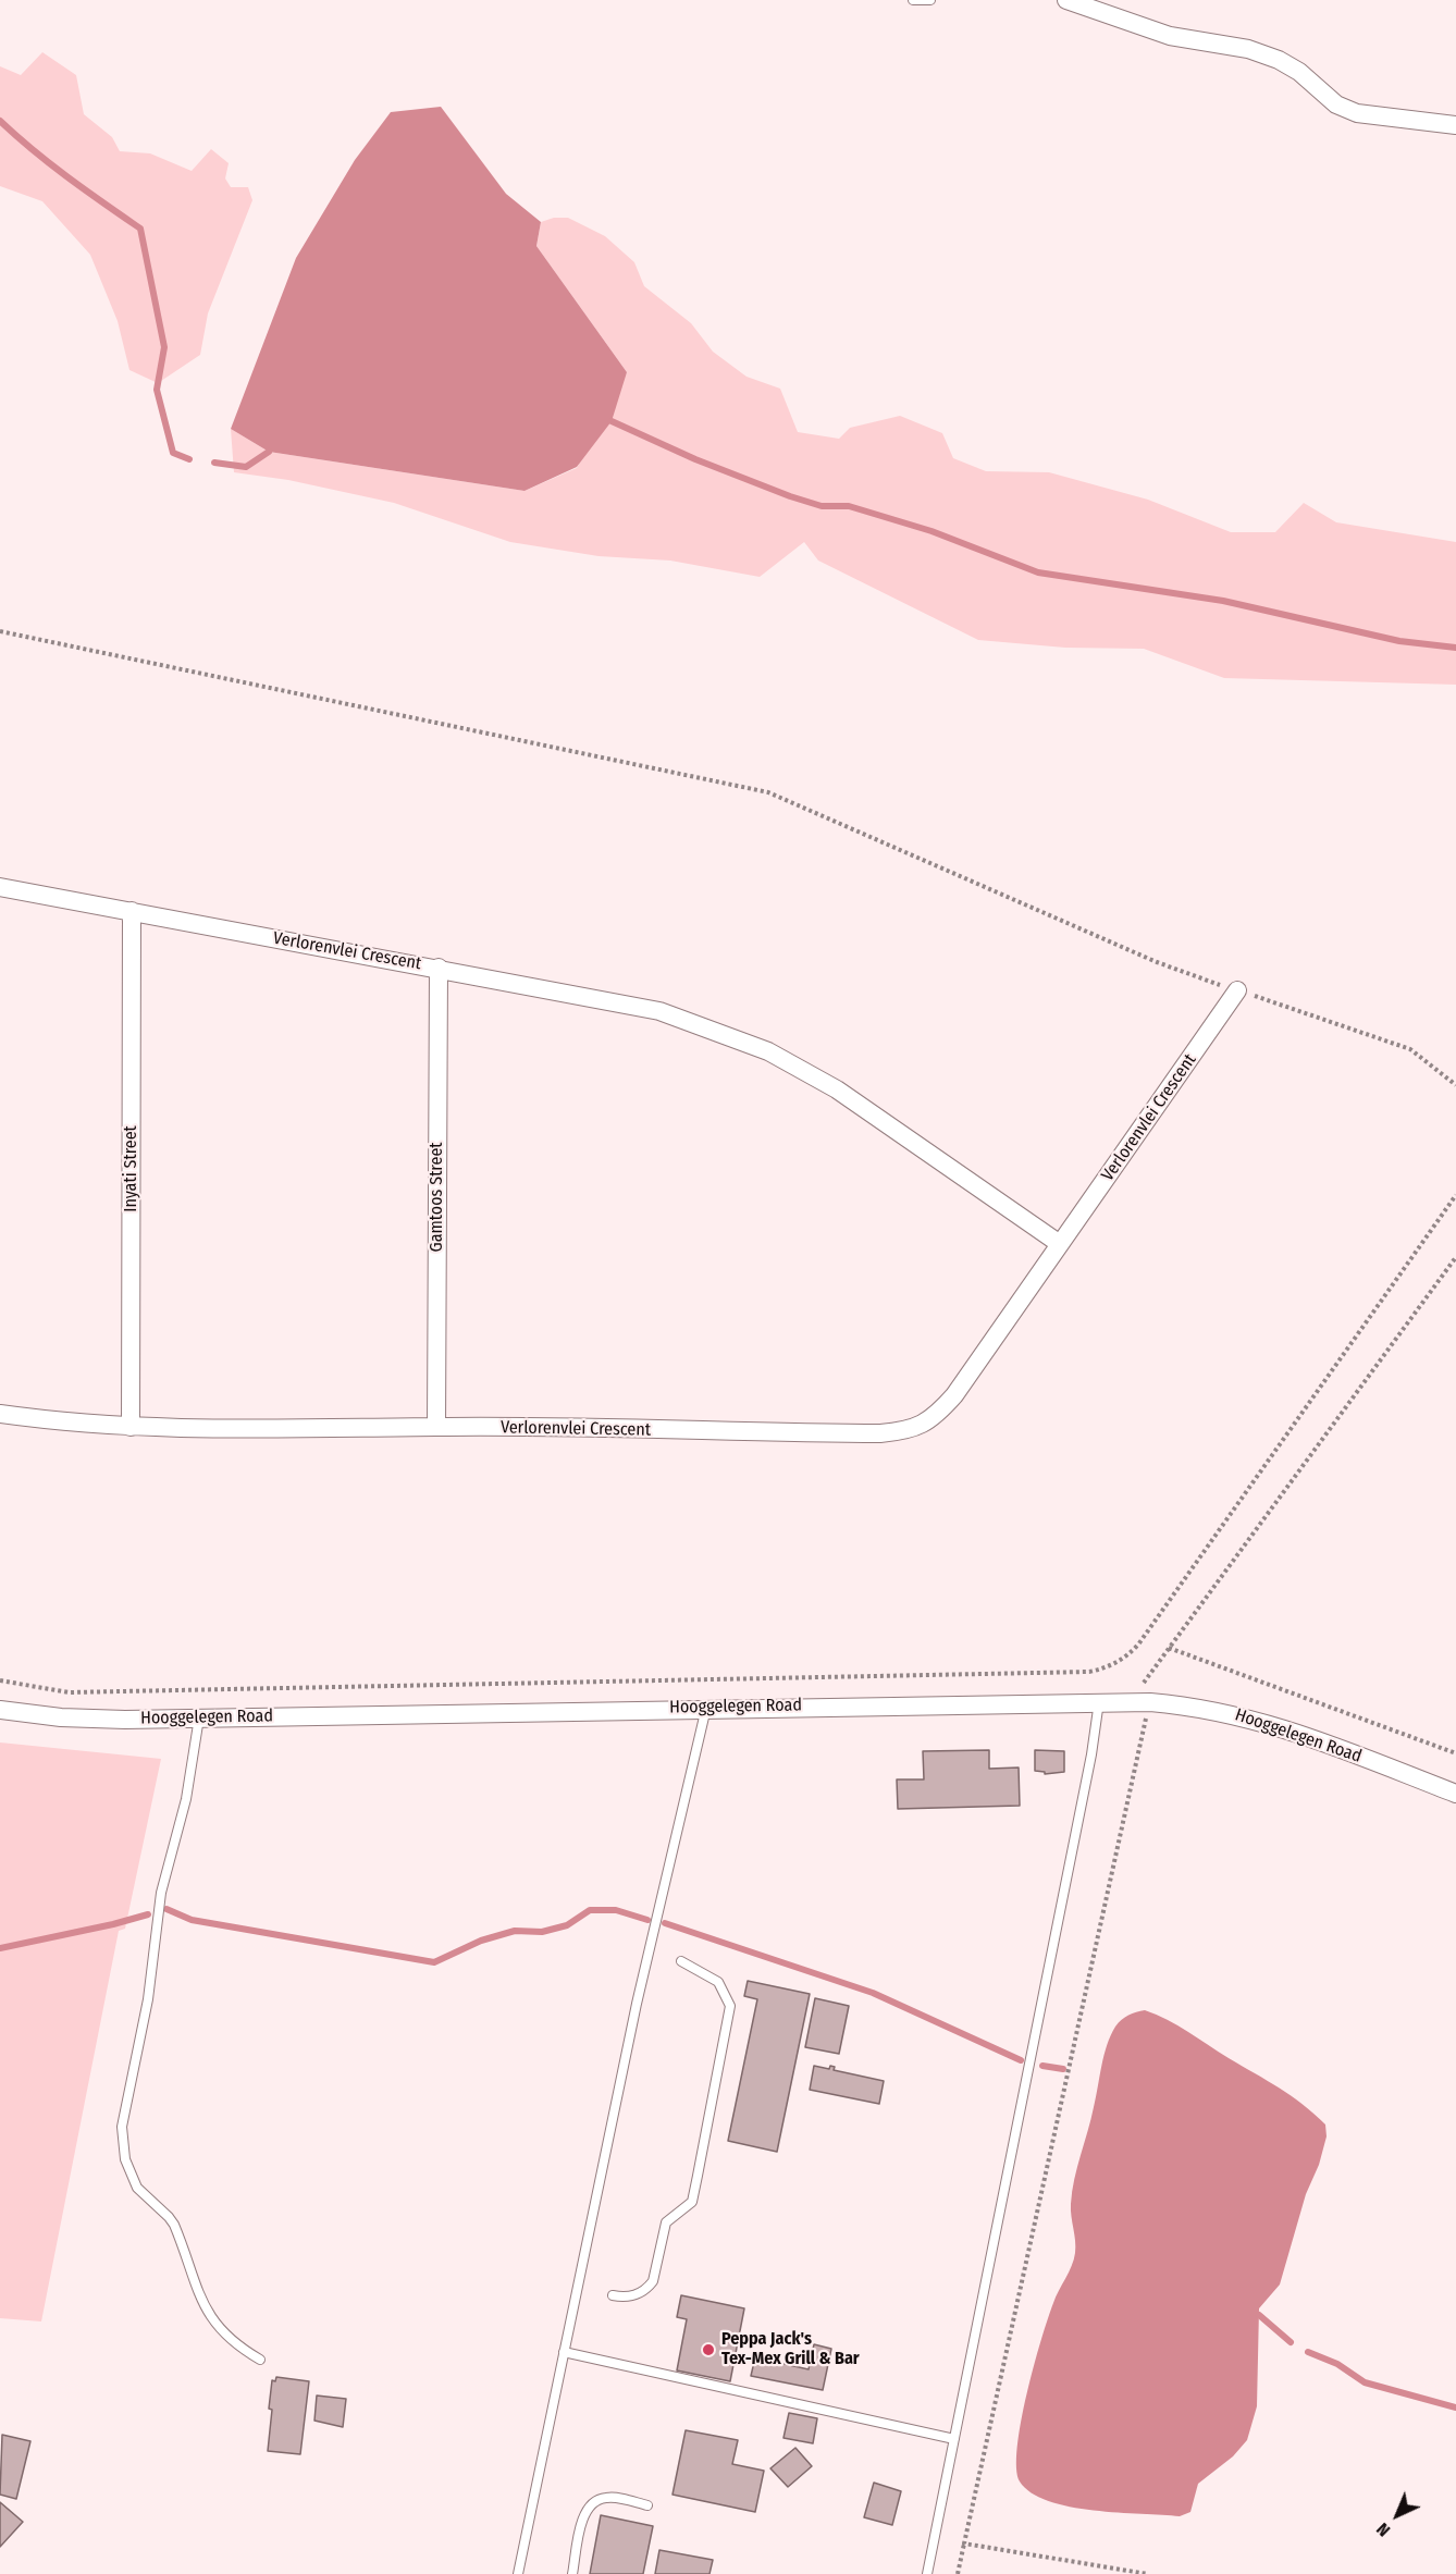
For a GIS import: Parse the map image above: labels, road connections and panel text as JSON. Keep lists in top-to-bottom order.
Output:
{
  "streets": {
    "street": [
      "Verlorenvlei Crescent",
      "Inyati Street",
      "Gamtoos Street",
      "Hooggelegen Road"
    ]
  },
  "crossings": [
    ["Verlorenvlei Crescent", "Inyati Street"],
    ["Verlorenvlei Crescent", "Gamtoos Street"]
  ],
  "places": ["Peppa Jack's Tex-Mex Grill & Bar"],
  "north": "bottom left"
}
